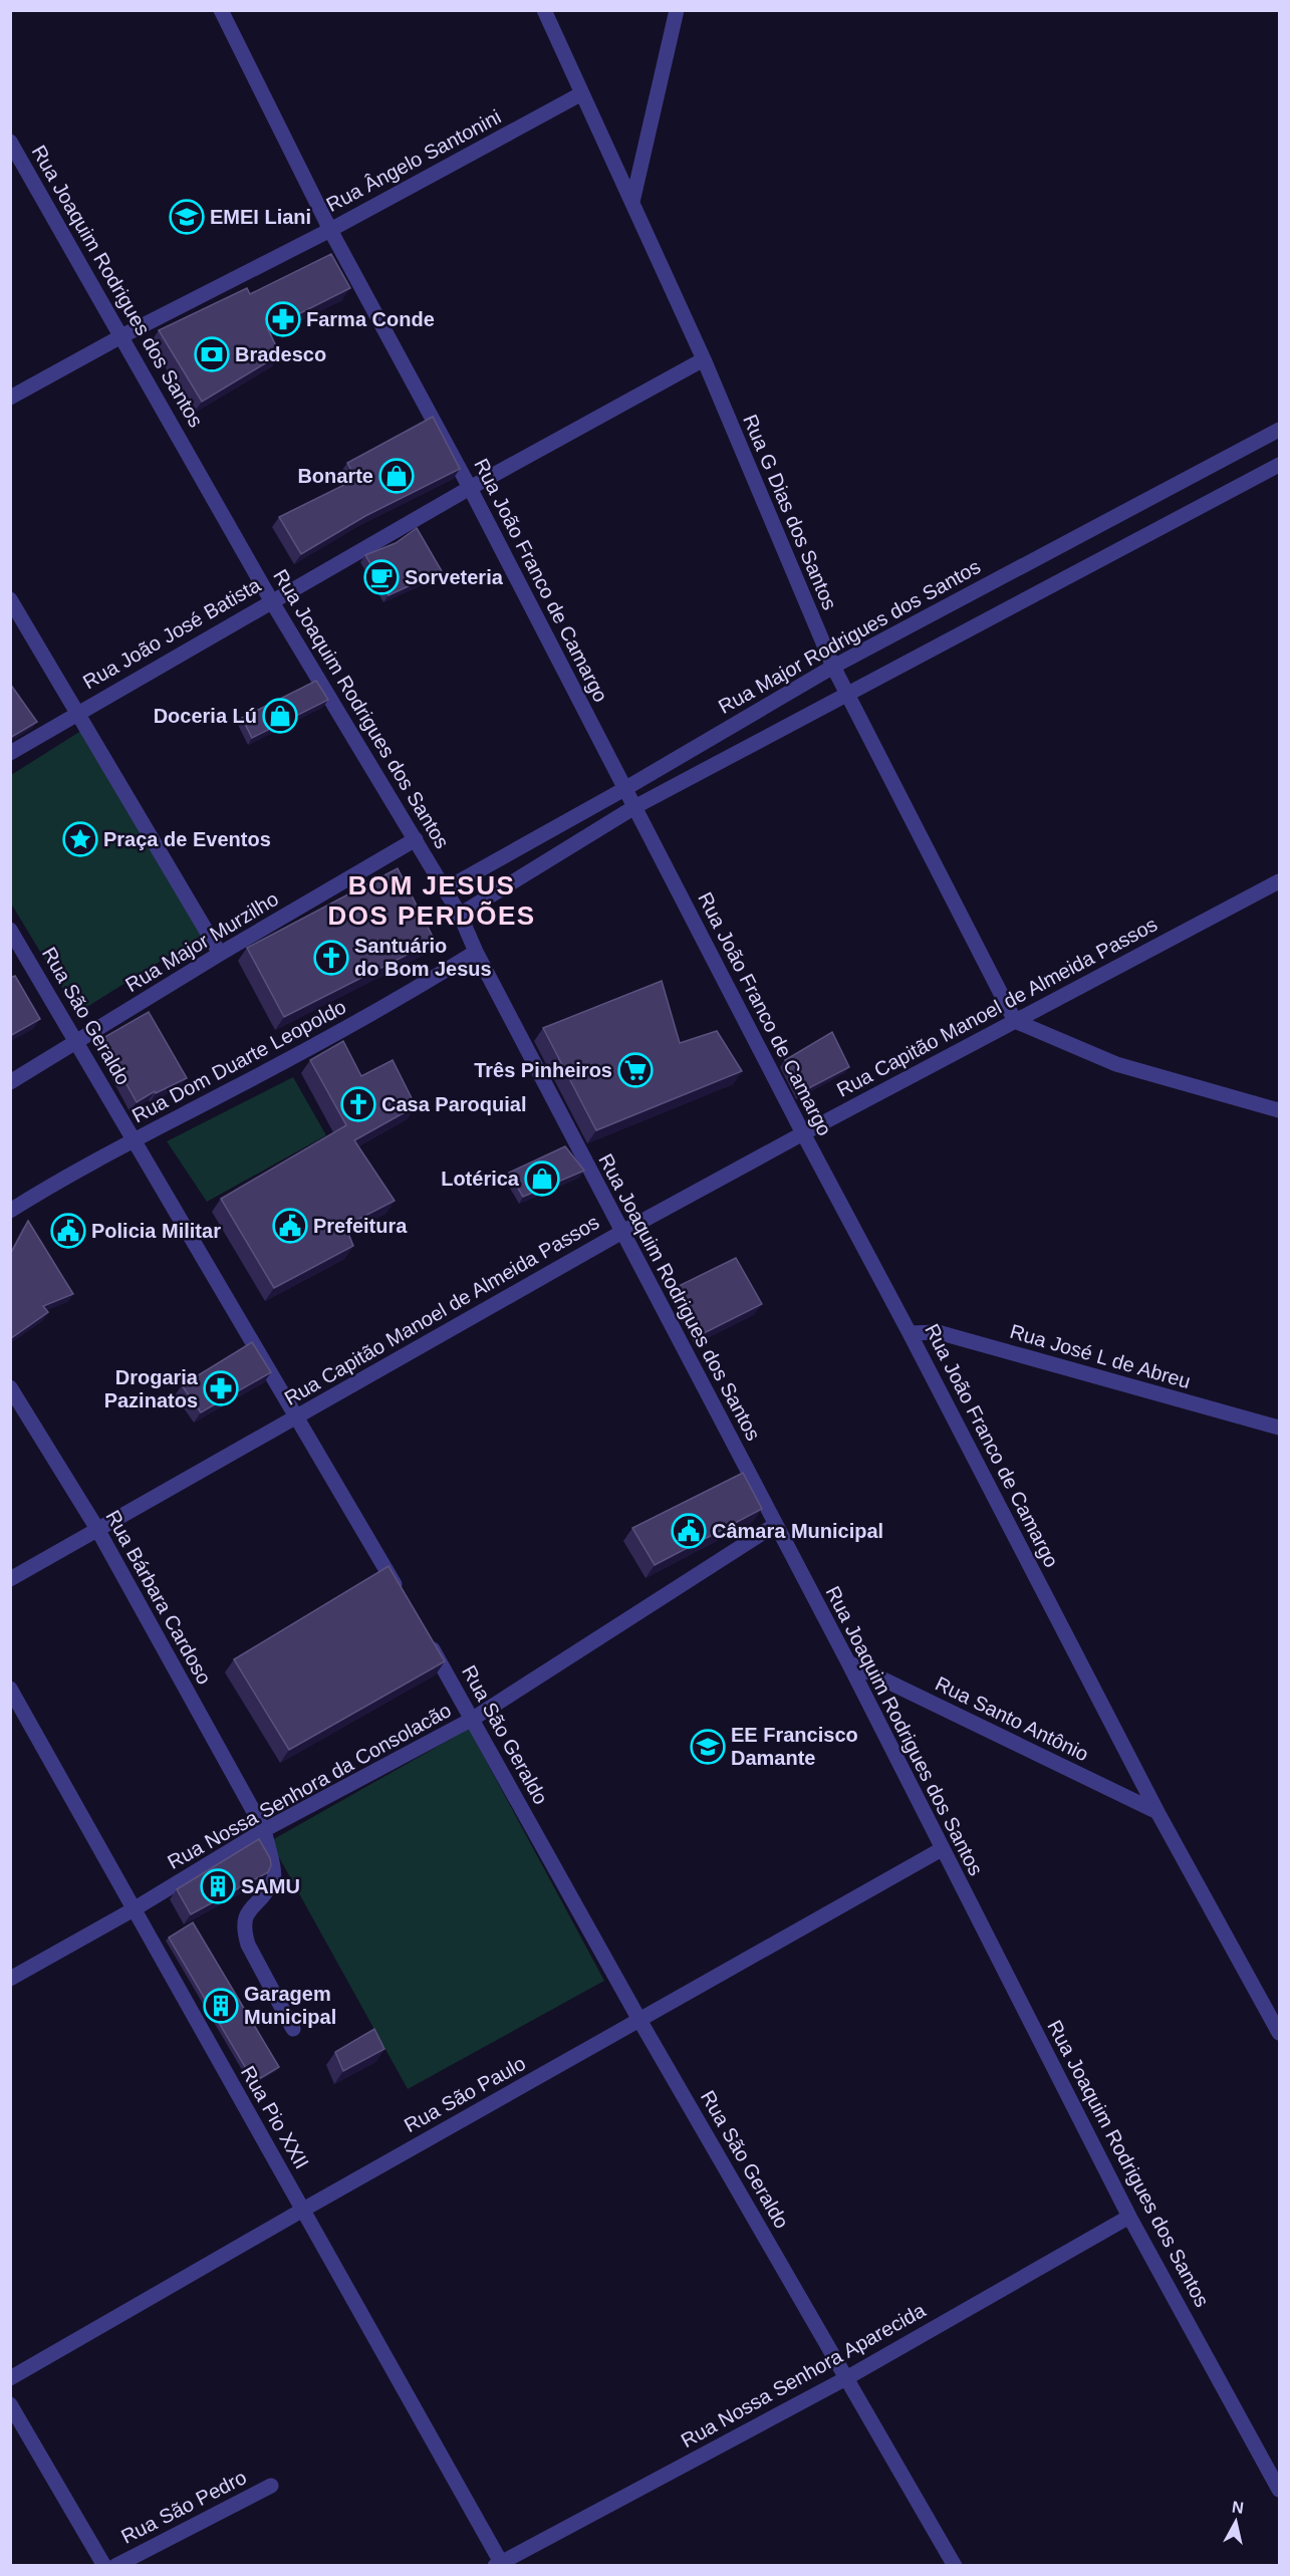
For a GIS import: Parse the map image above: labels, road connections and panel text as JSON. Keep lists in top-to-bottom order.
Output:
{
  "streets": {
    "street": [
      "Rua Ângelo Santonini",
      "Rua Joaquim Rodrigues dos Santos",
      "Rua G Dias dos Santos",
      "Rua João Franco de Camargo",
      "Rua João José Batista",
      "Rua Major Rodrigues dos Santos",
      "Rua Major Murzilho",
      "Rua Capitão Manoel de Almeida Passos",
      "Rua São Geraldo",
      "Rua Dom Duarte Leopoldo",
      "Rua José L de Abreu",
      "Rua Bárbara Cardoso",
      "Rua Santo Antônio",
      "Rua Nossa Senhora da Consolacão",
      "Rua São Paulo",
      "Rua Pio XXII",
      "Rua Nossa Senhora Aparecida",
      "Rua São Pedro"
    ]
  },
  "crossings": [
    ["Rua Ângelo Santonini", "Rua Joaquim Rodrigues dos Santos"],
    ["Rua Ângelo Santonini", "Rua G Dias dos Santos"],
    ["Rua Ângelo Santonini", "Rua João Franco de Camargo"],
    ["Rua Joaquim Rodrigues dos Santos", "Rua João José Batista"],
    ["Rua Joaquim Rodrigues dos Santos", "Rua Major Rodrigues dos Santos"],
    ["Rua Joaquim Rodrigues dos Santos", "Rua Major Murzilho"],
    ["Rua Joaquim Rodrigues dos Santos", "Rua Capitão Manoel de Almeida Passos"],
    ["Rua Joaquim Rodrigues dos Santos", "Rua Dom Duarte Leopoldo"],
    ["Rua Joaquim Rodrigues dos Santos", "Rua Santo Antônio"],
    ["Rua Joaquim Rodrigues dos Santos", "Rua Nossa Senhora da Consolacão"],
    ["Rua Joaquim Rodrigues dos Santos", "Rua São Paulo"],
    ["Rua Joaquim Rodrigues dos Santos", "Rua Nossa Senhora Aparecida"],
    ["Rua G Dias dos Santos", "Rua João José Batista"],
    ["Rua G Dias dos Santos", "Rua Major Rodrigues dos Santos"],
    ["Rua G Dias dos Santos", "Rua Capitão Manoel de Almeida Passos"],
    ["Rua João Franco de Camargo", "Rua João José Batista"],
    ["Rua João Franco de Camargo", "Rua Major Rodrigues dos Santos"],
    ["Rua João Franco de Camargo", "Rua Capitão Manoel de Almeida Passos"],
    ["Rua João Franco de Camargo", "Rua José L de Abreu"],
    ["Rua João Franco de Camargo", "Rua Santo Antônio"],
    ["Rua Major Murzilho", "Rua São Geraldo"],
    ["Rua Capitão Manoel de Almeida Passos", "Rua São Geraldo"],
    ["Rua Capitão Manoel de Almeida Passos", "Rua Bárbara Cardoso"],
    ["Rua São Geraldo", "Rua Dom Duarte Leopoldo"],
    ["Rua São Geraldo", "Rua Nossa Senhora da Consolacão"],
    ["Rua São Geraldo", "Rua São Paulo"],
    ["Rua São Geraldo", "Rua Nossa Senhora Aparecida"],
    ["Rua Bárbara Cardoso", "Rua Nossa Senhora da Consolacão"],
    ["Rua Nossa Senhora da Consolacão", "Rua Pio XXII"],
    ["Rua São Paulo", "Rua Pio XXII"],
    ["Rua Pio XXII", "Rua Nossa Senhora Aparecida"]
  ],
  "districts": ["BOM JESUS DOS PERDÕES"],
  "places": {
    "school or university": ["EMEI Liani", "EE Francisco Damante"],
    "pharmacy": ["Farma Conde", "Drogaria Pazinatos"],
    "bank": ["Bradesco"],
    "shop": ["Bonarte", "Doceria Lú", "Lotérica"],
    "cafe": ["Sorveteria"],
    "place": ["Praça de Eventos"],
    "church": ["Santuário do Bom Jesus", "Casa Paroquial"],
    "supermarket": ["Três Pinheiros"],
    "public building": ["Prefeitura", "Policia Militar", "Câmara Municipal"],
    "building": ["SAMU", "Garagem Municipal"]
  },
  "north": "top"
}
